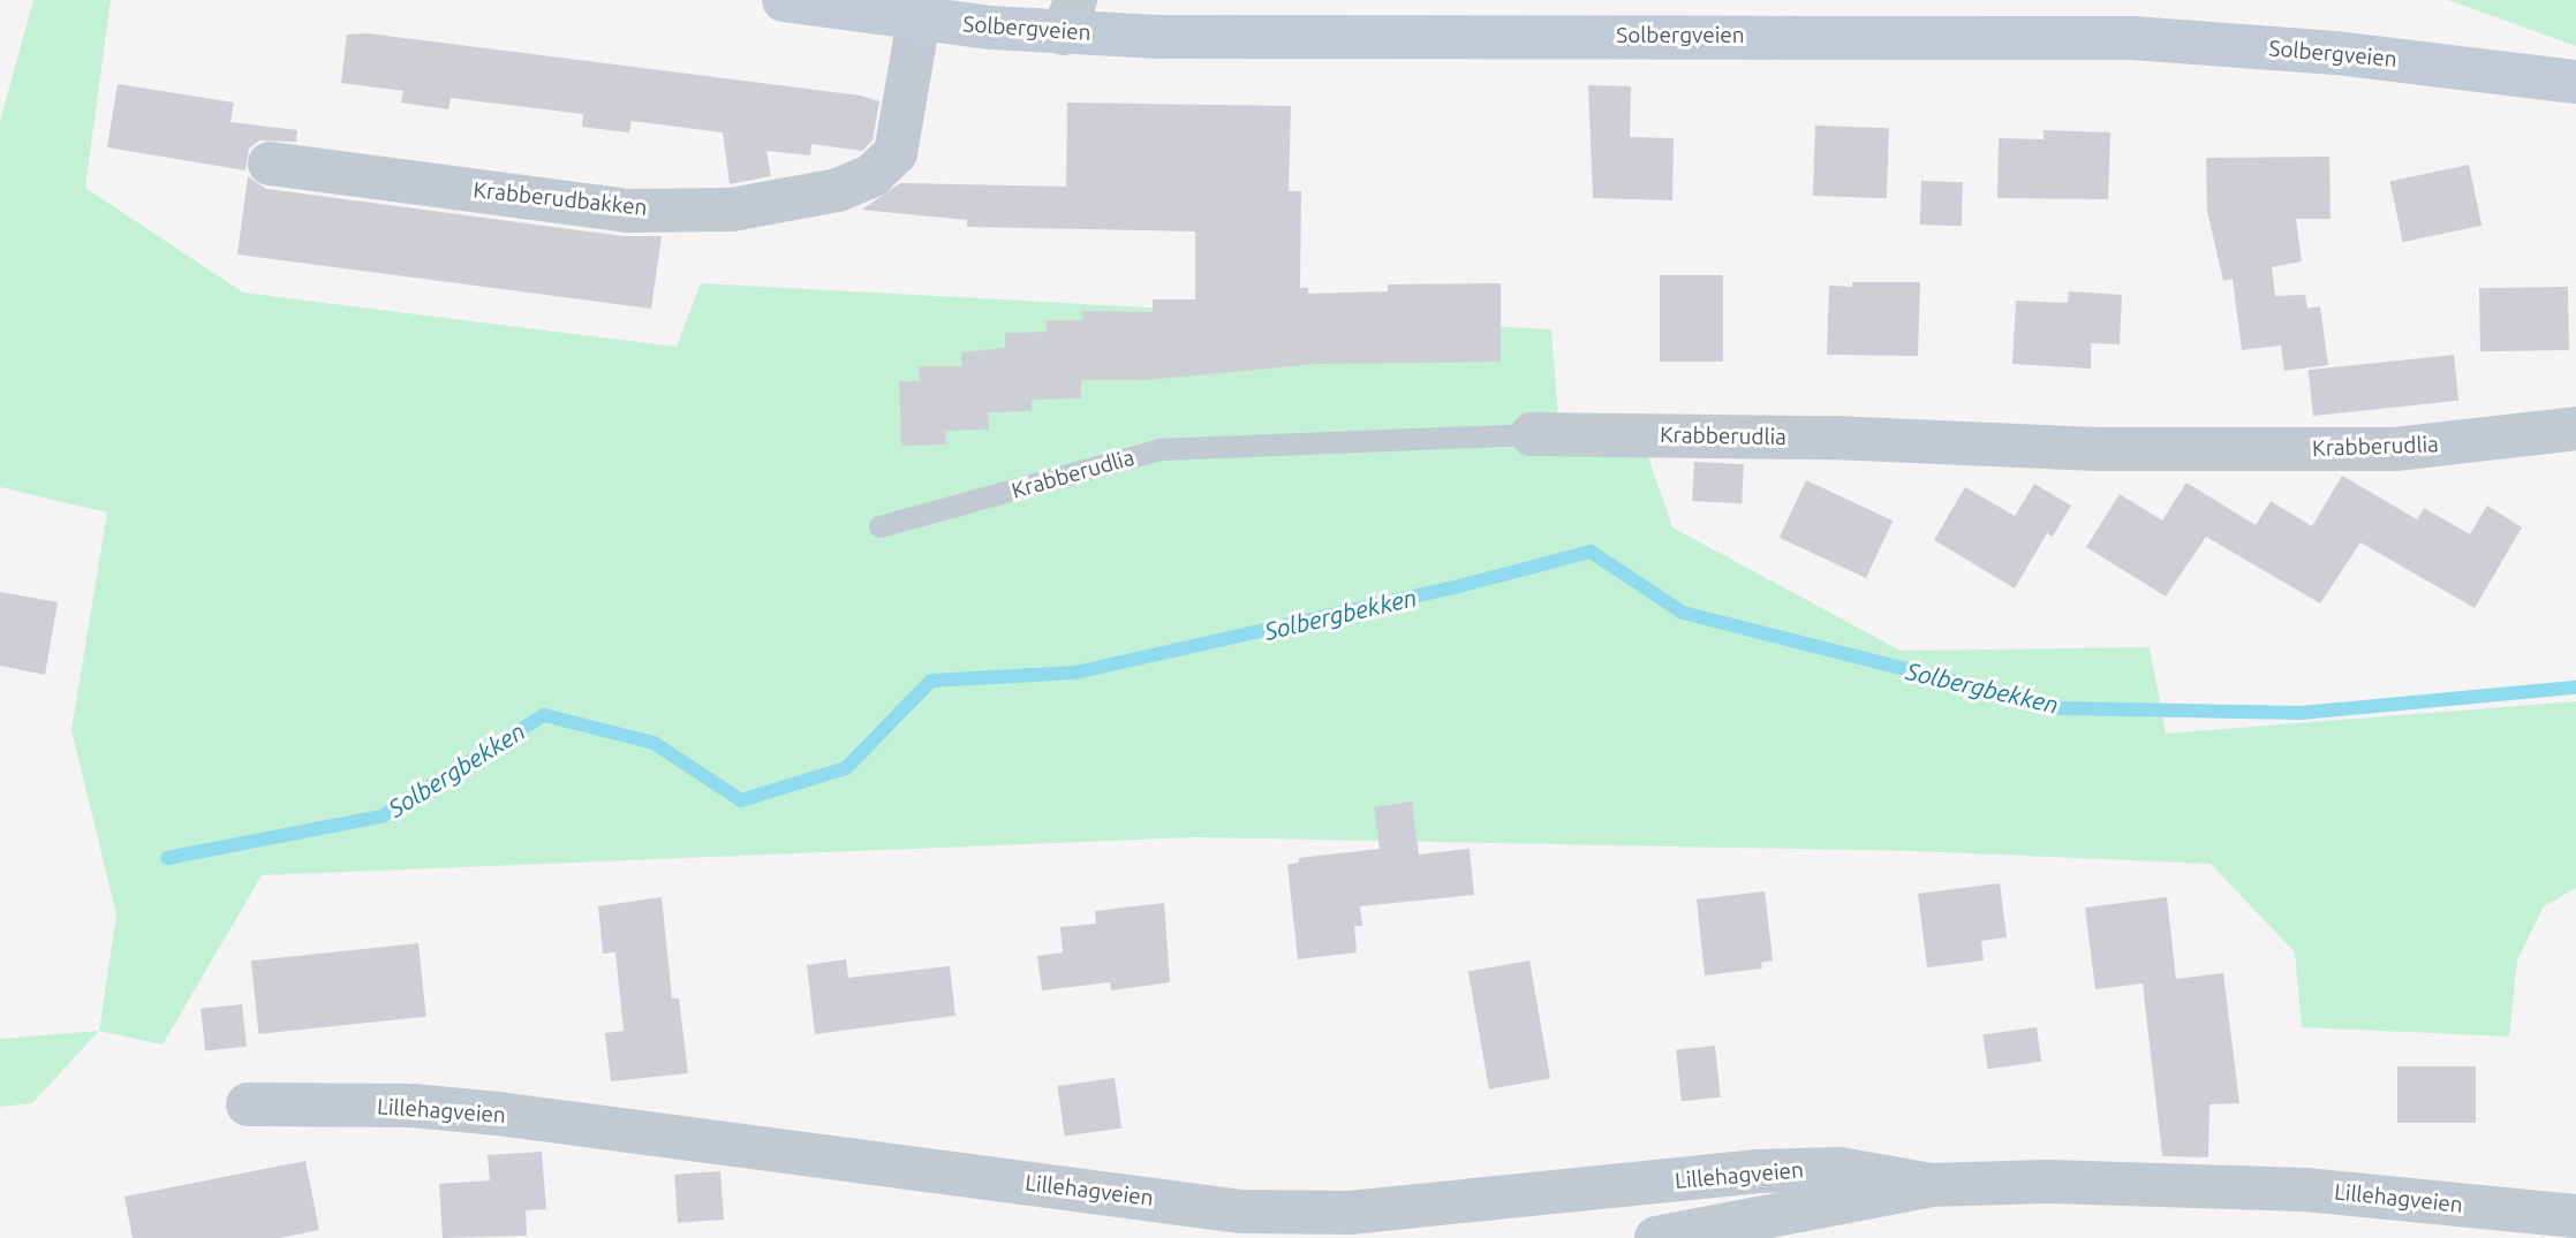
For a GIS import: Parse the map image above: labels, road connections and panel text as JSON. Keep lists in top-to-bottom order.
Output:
{
  "streets": {
    "street": [
      "Solbergveien",
      "Krabberudbakken",
      "Krabberudlia",
      "Lillehagveien"
    ]
  },
  "crossings": [
    ["Solbergveien", "Krabberudbakken"]
  ],
  "water": ["Solbergbekken"]
}
